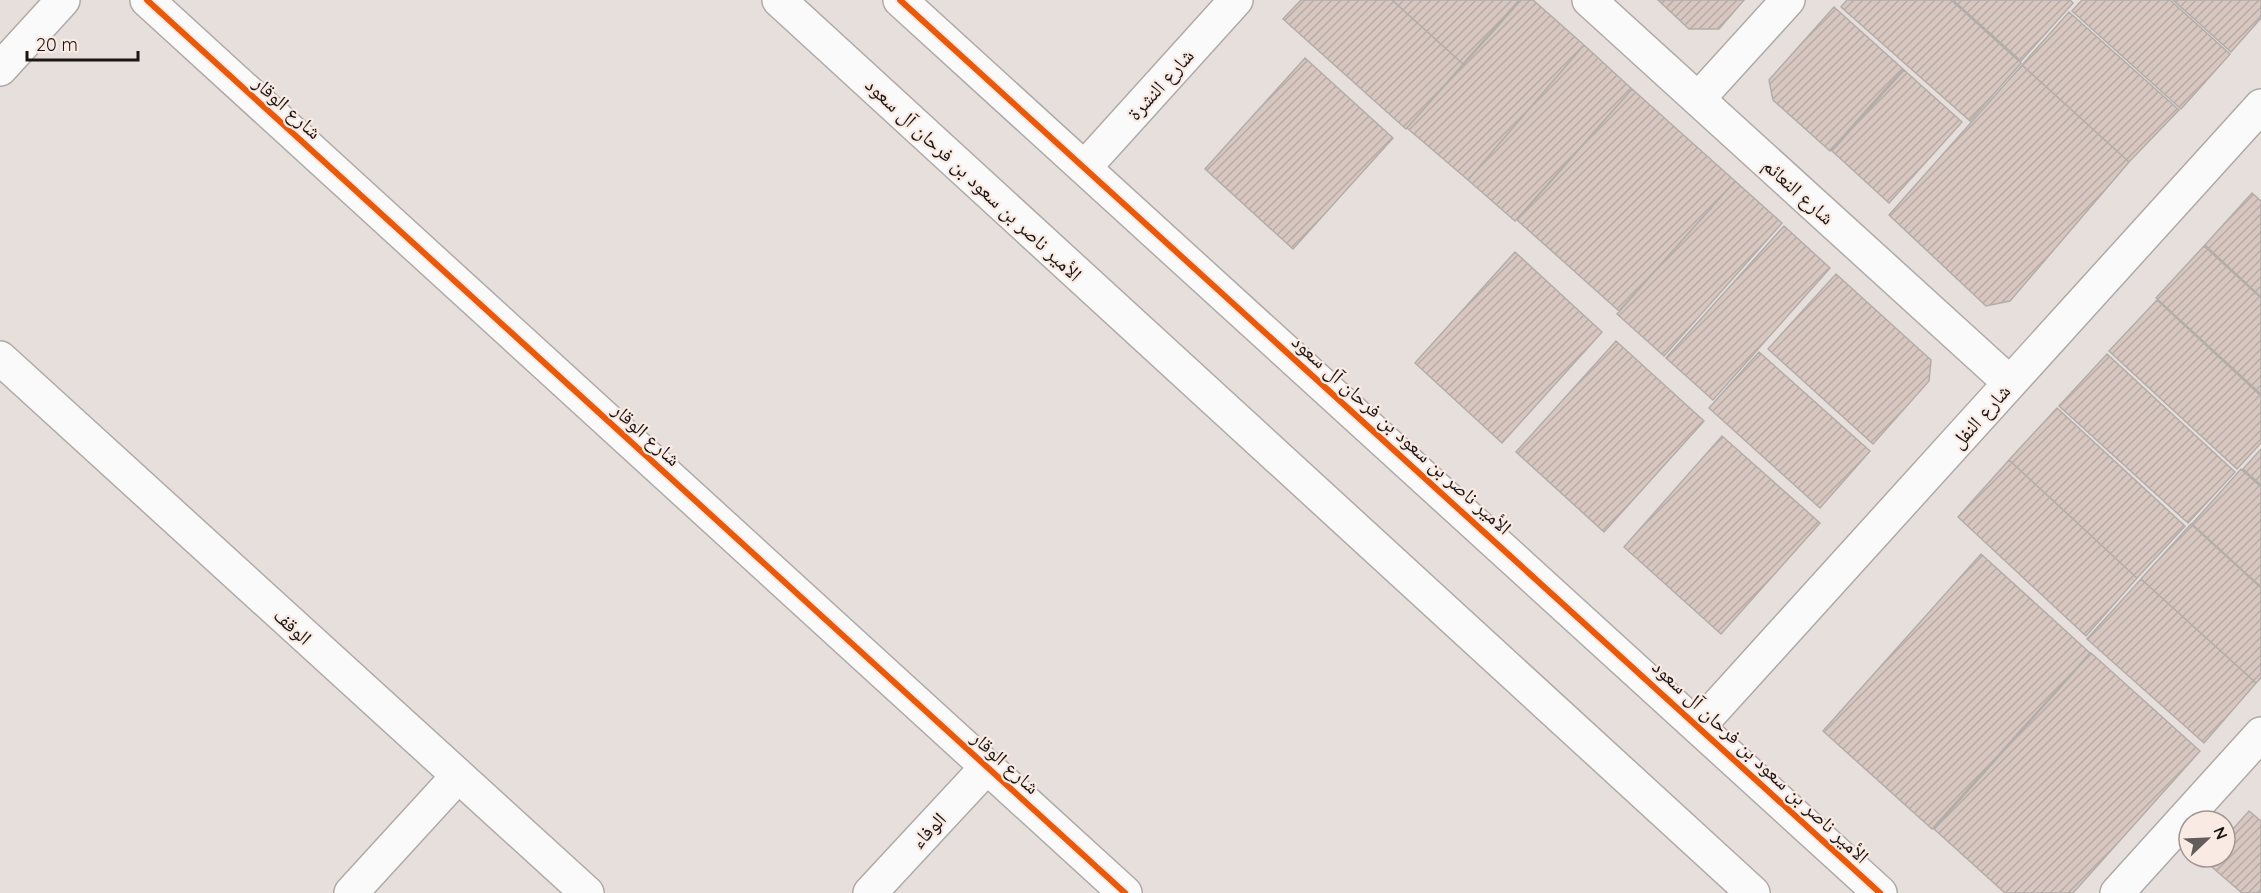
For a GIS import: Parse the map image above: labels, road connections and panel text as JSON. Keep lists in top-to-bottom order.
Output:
{
  "streets": {
    "street": [
      "شارع النشرة",
      "شارع الوقار",
      "الأمير ناصر بن سعود بن فرحان آل سعود",
      "شارع النعائم",
      "شارع النفل",
      "الوقف",
      "الوفاء"
    ]
  },
  "crossings": [
    ["شارع النشرة", "الأمير ناصر بن سعود بن فرحان آل سعود"],
    ["شارع الوقار", "الوفاء"],
    ["الأمير ناصر بن سعود بن فرحان آل سعود", "شارع النفل"],
    ["شارع النعائم", "شارع النفل"]
  ],
  "scale_bar": "20 m",
  "north": "top right"
}
